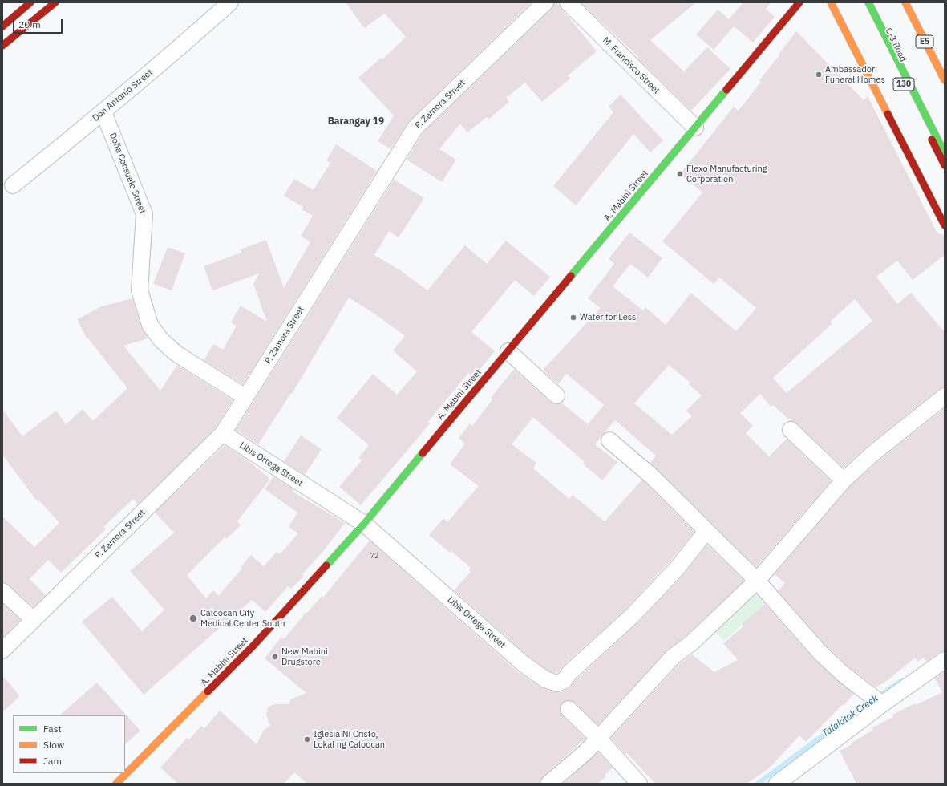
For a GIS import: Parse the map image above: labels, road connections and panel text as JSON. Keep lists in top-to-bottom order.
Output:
{
  "streets": {
    "main road": [
      "E5",
      "C-3 Road",
      "130",
      "A. Mabini Street"
    ],
    "street": [
      "M. Francisco Street",
      "Don Antonio Street",
      "P. Zamora Street",
      "Doña Consuelo Street",
      "Libis Ortega Street"
    ]
  },
  "crossings": [
    ["M. Francisco Street", "A. Mabini Street"],
    ["Don Antonio Street", "Doña Consuelo Street"],
    ["P. Zamora Street", "Doña Consuelo Street"],
    ["P. Zamora Street", "Libis Ortega Street"],
    ["A. Mabini Street", "Libis Ortega Street"]
  ],
  "districts": ["Barangay 19"],
  "water": ["Talakitok Creek"],
  "places": [
    "Ambassador Funeral Homes",
    "Flexo Manufacturing Corporation",
    "Water for Less",
    "Caloocan City Medical Center South",
    "New Mabini Drugstore",
    "Iglesia Ni Cristo, Lokal ng Caloocan"
  ],
  "house_numbers": ["72"],
  "legend": ["Fast", "Slow", "Jam"],
  "scale_bar": "20 m"
}
